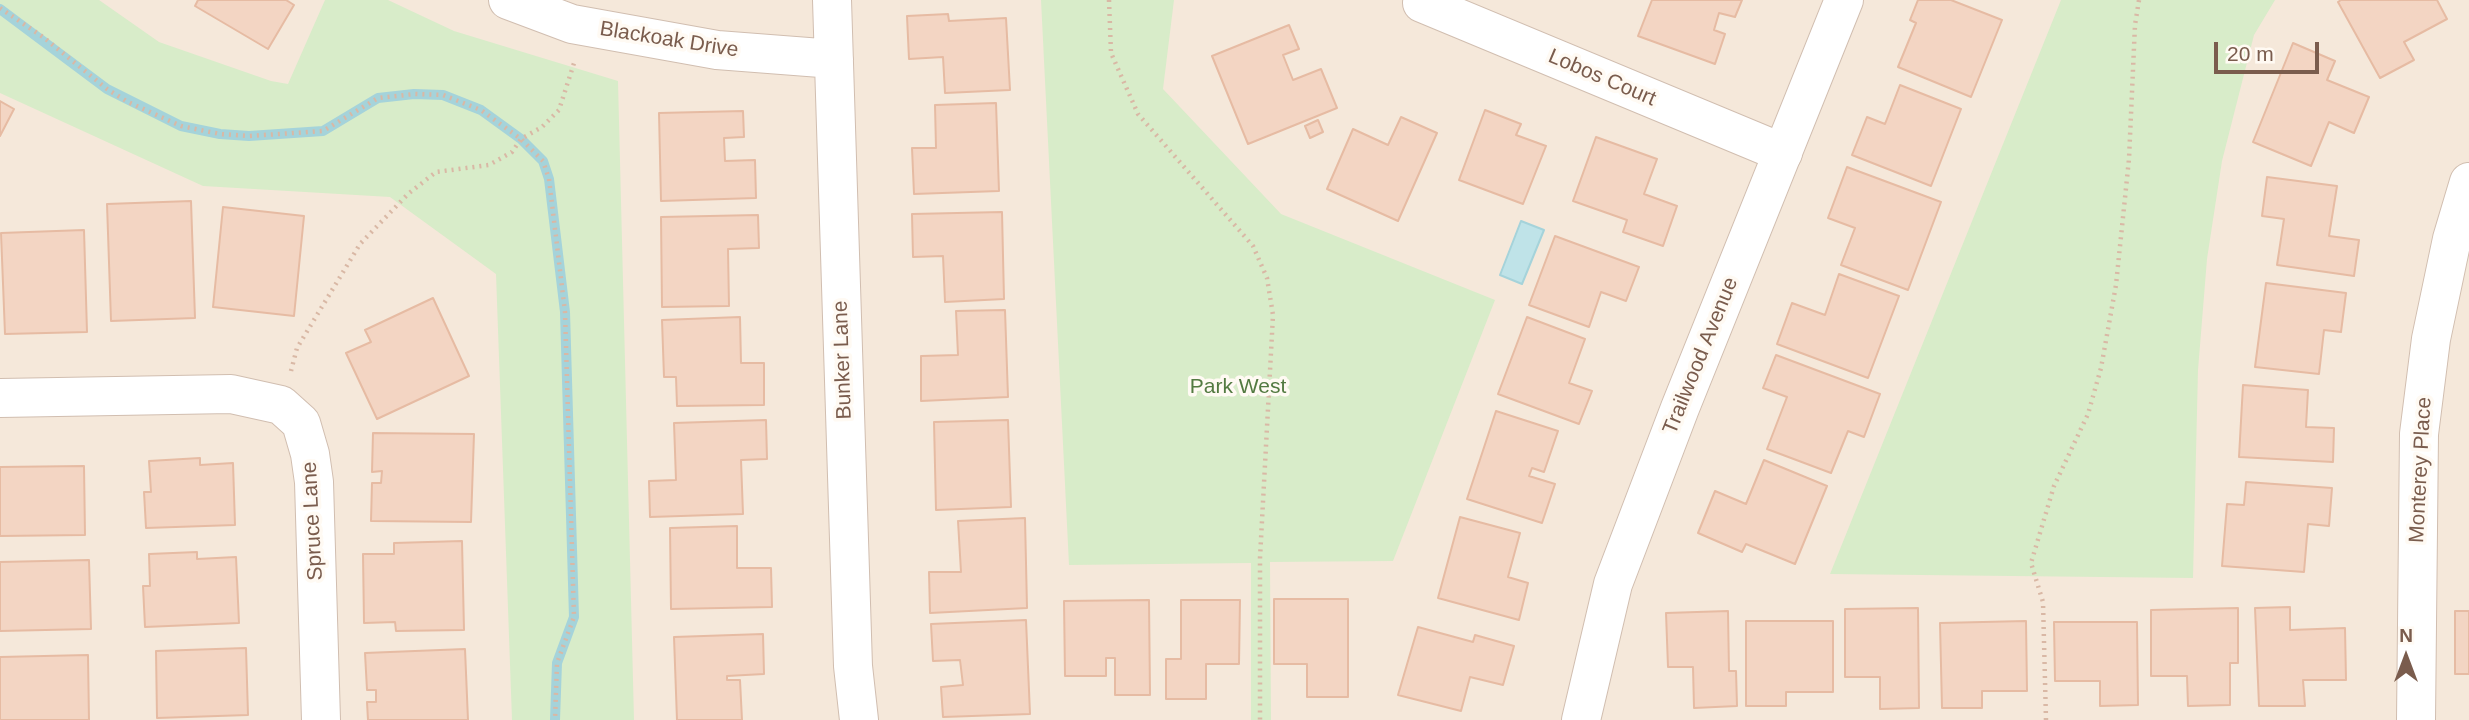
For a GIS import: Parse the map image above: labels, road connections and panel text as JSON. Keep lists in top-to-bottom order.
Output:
{
  "streets": {
    "street": [
      "Blackoak Drive",
      "Lobos Court",
      "Trailwood Avenue",
      "Bunker Lane",
      "Monterey Place",
      "Spruce Lane"
    ]
  },
  "crossings": [
    ["Blackoak Drive", "Bunker Lane"],
    ["Lobos Court", "Trailwood Avenue"]
  ],
  "parks": ["Park West"],
  "scale_bar": "20 m",
  "north": "top"
}
